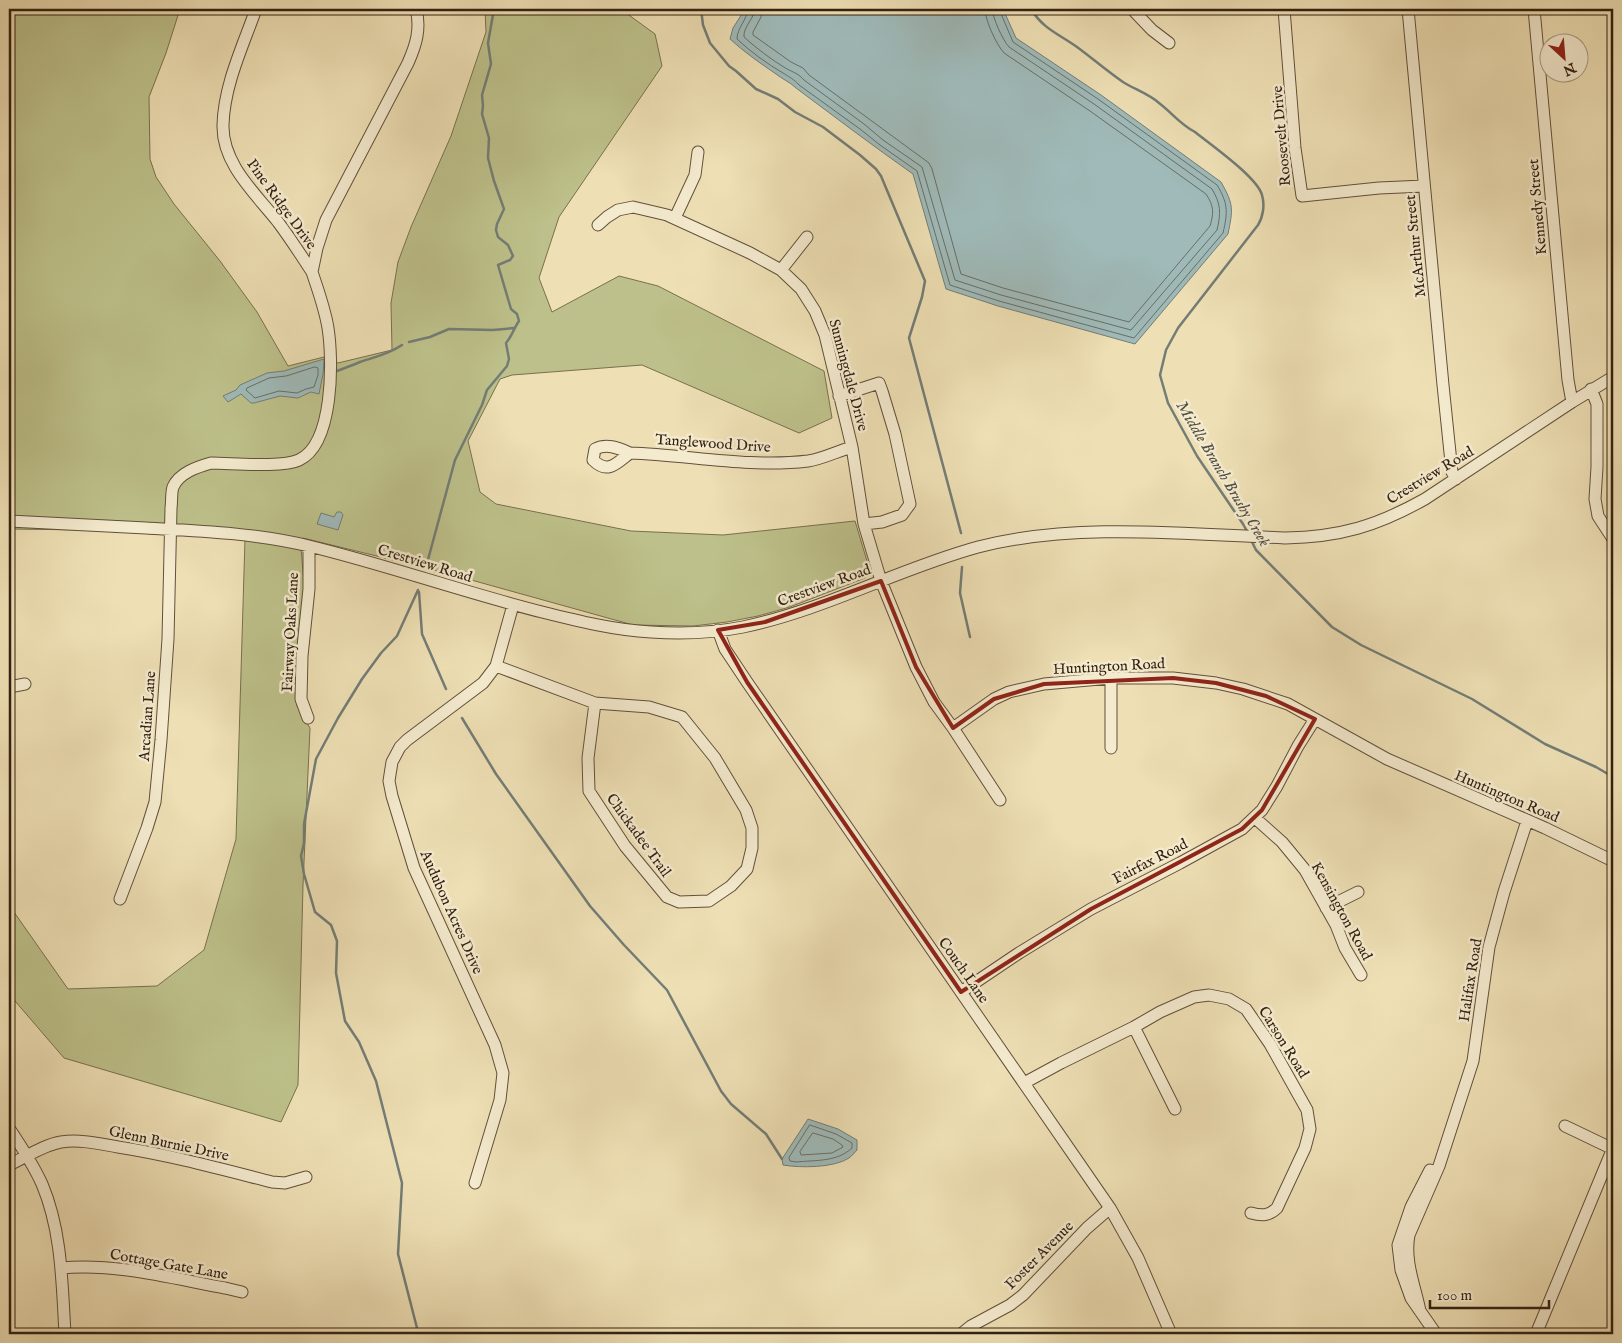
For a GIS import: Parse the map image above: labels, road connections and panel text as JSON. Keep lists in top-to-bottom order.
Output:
{
  "streets": {
    "street": [
      "Roosevelt Drive",
      "Pine Ridge Drive",
      "Kennedy Street",
      "McArthur Street",
      "Sunningdale Drive",
      "Tanglewood Drive",
      "Crestview Road",
      "Fairway Oaks Lane",
      "Huntington Road",
      "Arcadian Lane",
      "Chickadee Trail",
      "Fairfax Road",
      "Kensington Road",
      "Audubon Acres Drive",
      "Couch Lane",
      "Halifax Road",
      "Carson Road",
      "Glenn Burnie Drive",
      "Foster Avenue",
      "Cottage Gate Lane"
    ]
  },
  "crossings": [
    ["Roosevelt Drive", "McArthur Street"],
    ["Pine Ridge Drive", "Crestview Road"],
    ["Pine Ridge Drive", "Arcadian Lane"],
    ["Kennedy Street", "Crestview Road"],
    ["McArthur Street", "Crestview Road"],
    ["Sunningdale Drive", "Tanglewood Drive"],
    ["Sunningdale Drive", "Crestview Road"],
    ["Crestview Road", "Fairway Oaks Lane"],
    ["Crestview Road", "Arcadian Lane"],
    ["Crestview Road", "Audubon Acres Drive"],
    ["Crestview Road", "Couch Lane"],
    ["Huntington Road", "Fairfax Road"],
    ["Huntington Road", "Halifax Road"],
    ["Chickadee Trail", "Audubon Acres Drive"],
    ["Fairfax Road", "Kensington Road"],
    ["Fairfax Road", "Couch Lane"],
    ["Couch Lane", "Carson Road"],
    ["Couch Lane", "Foster Avenue"]
  ],
  "water": ["Middle Branch Brushy Creek"],
  "scale_bar": "100 m",
  "north": "bottom right"
}
